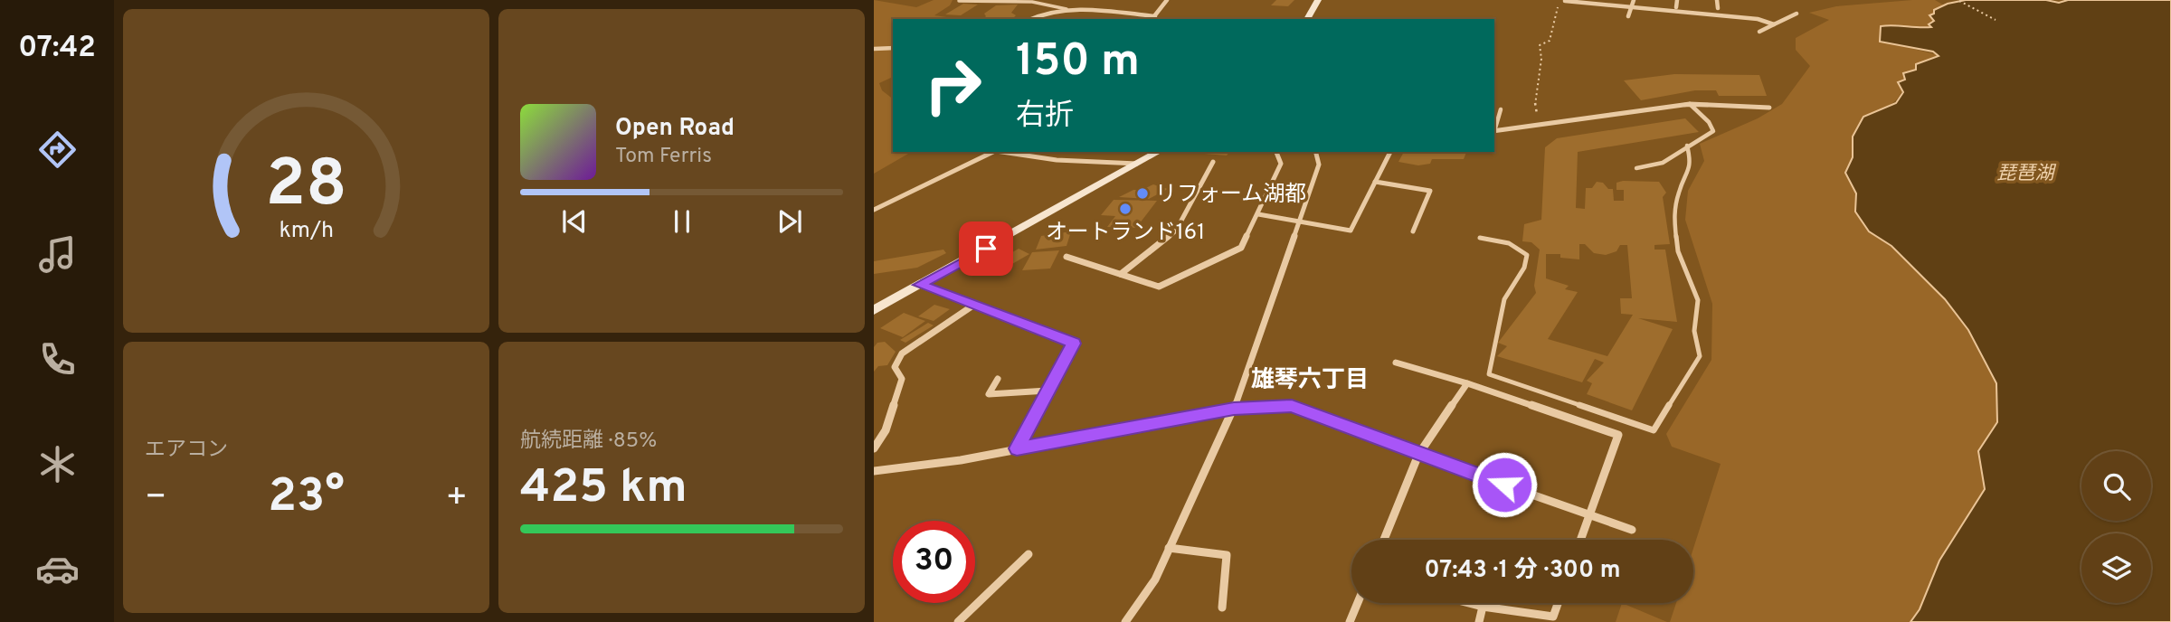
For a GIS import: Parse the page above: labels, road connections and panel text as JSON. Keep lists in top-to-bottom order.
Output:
{
  "districts": ["雄琴六丁目"],
  "water": ["琵琶湖"],
  "places": ["リフォーム湖都", "オートランド161"],
  "page": {
    "tabs": "07:42",
    "turn": ["150 m", "右折"],
    "song": ["Open Road", "Tom Ferris"],
    "tile": [
      "エアコン",
      ["航続距離 · 85%", "425 km"]
    ],
    "heat": ["−", "23°", "+"],
    "limit": "30",
    "trip": "07:43 · 1 分 · 300 m",
    "gauge": ["28", "km/h"]
  }
}
